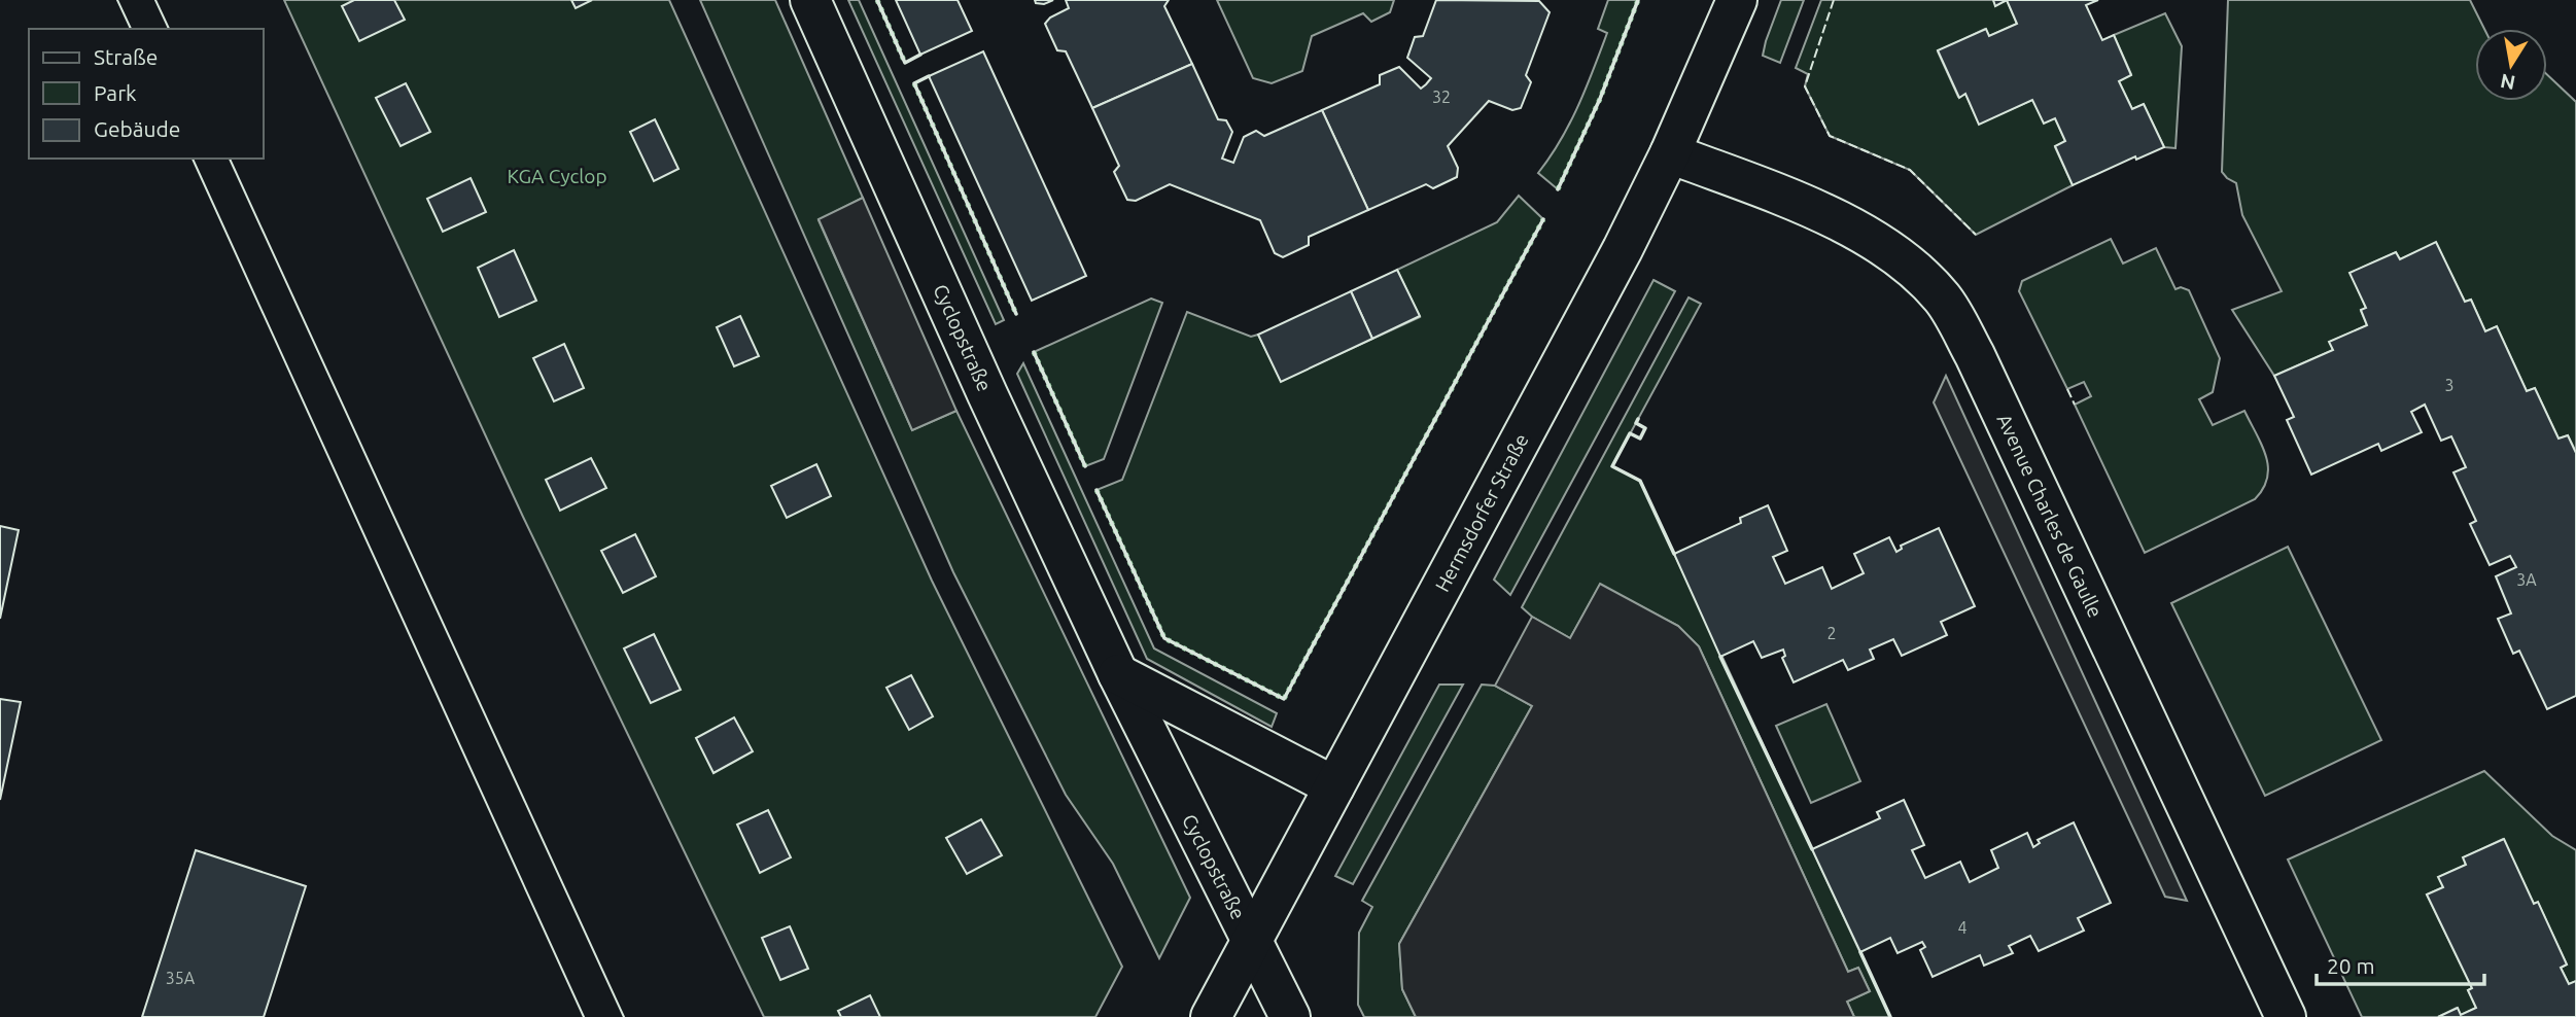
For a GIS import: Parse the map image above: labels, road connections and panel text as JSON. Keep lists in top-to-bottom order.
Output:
{
  "streets": {
    "street": ["Cyclopstraße", "Hermsdorfer Straße", "Avenue Charles de Gaulle"]
  },
  "crossings": [
    ["Cyclopstraße", "Hermsdorfer Straße"],
    ["Hermsdorfer Straße", "Avenue Charles de Gaulle"]
  ],
  "parks": ["KGA Cyclop"],
  "house_numbers": [
    "32",
    "3",
    "3A",
    "2",
    "4",
    "35A"
  ],
  "legend": ["Straße", "Park", "Gebäude"],
  "scale_bar": "20 m",
  "north": "bottom"
}
